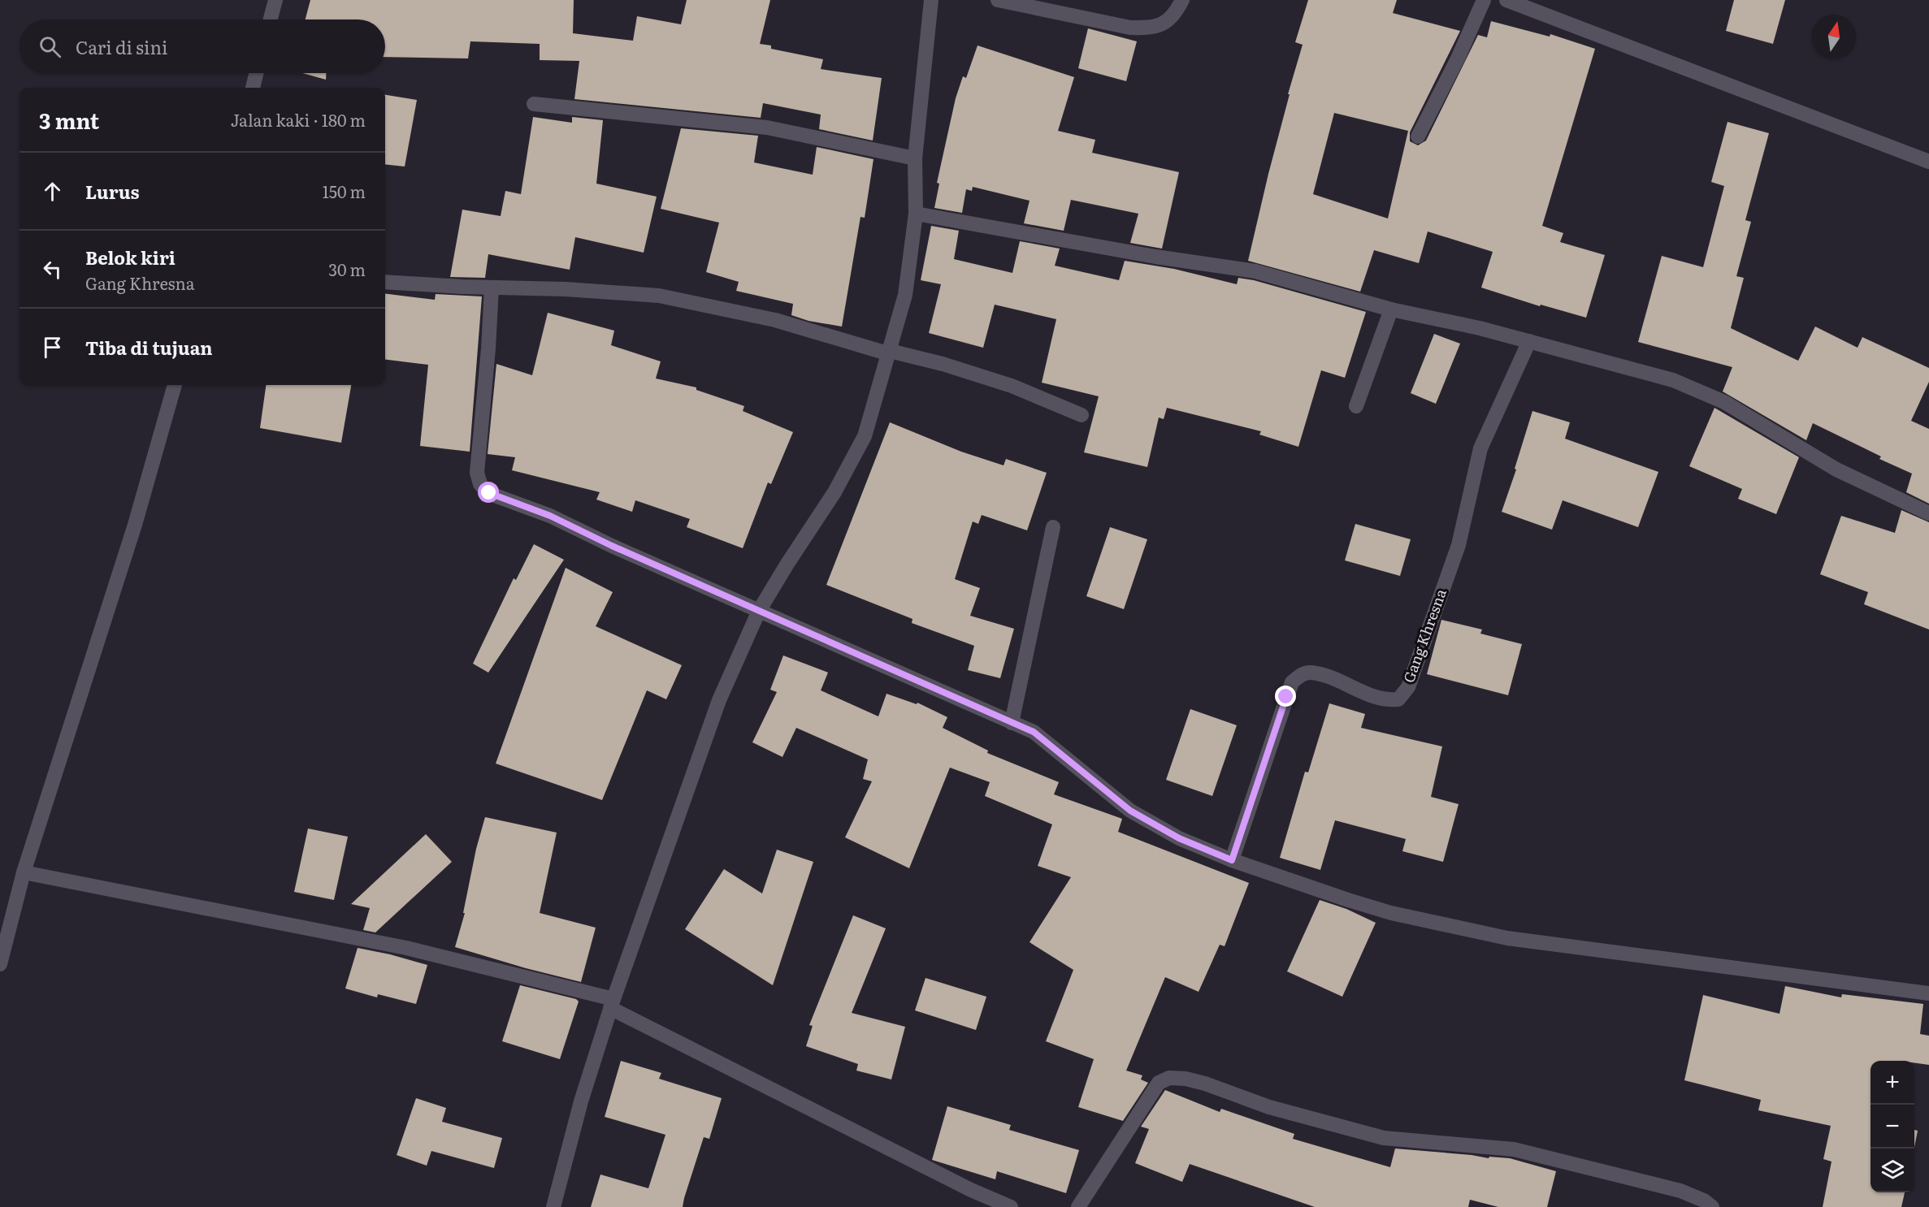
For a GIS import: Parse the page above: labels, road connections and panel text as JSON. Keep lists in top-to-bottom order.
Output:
{
  "streets": {
    "street": ["Gang Khresna"]
  },
  "north": "top",
  "page": {
    "search": "Cari di sini",
    "heading": ["3 mnt", "Jalan kaki · 180 m"],
    "list": [
      ["Lurus", "150 m"],
      ["Belok kiri", "Gang Khresna", "30 m"],
      "Tiba di tujuan"
    ],
    "map_buttons": ["+", "−"]
  }
}
